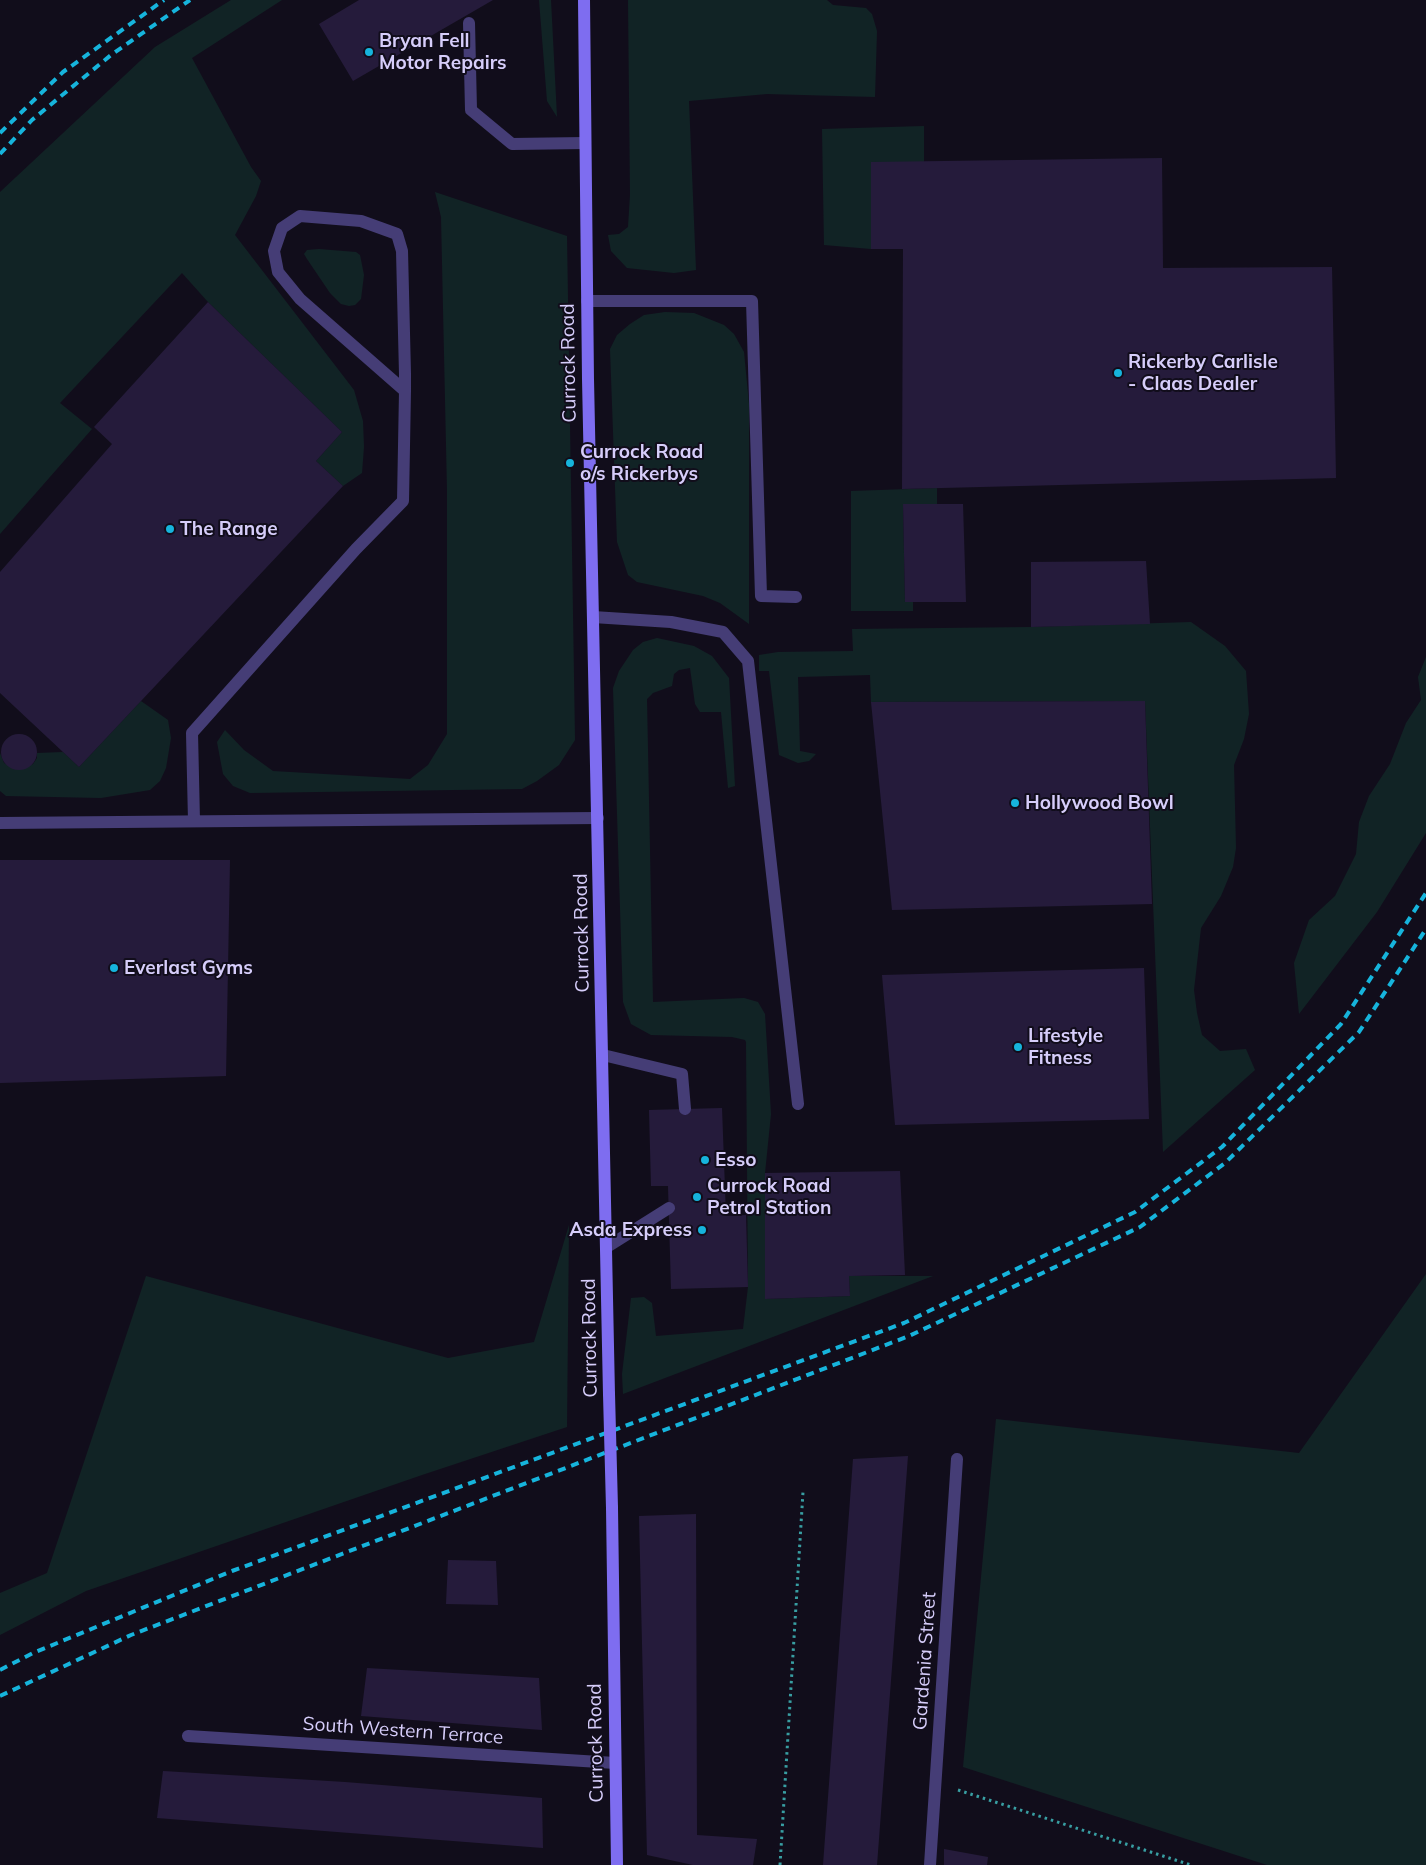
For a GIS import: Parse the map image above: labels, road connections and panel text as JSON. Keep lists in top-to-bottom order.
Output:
{
  "streets": {
    "street": ["Currock Road", "Gardenia Street", "South Western Terrace"]
  },
  "crossings": [
    ["Currock Road", "South Western Terrace"]
  ],
  "places": [
    "Bryan Fell Motor Repairs",
    "Rickerby Carlisle - Claas Dealer",
    "Currock Road o/s Rickerbys",
    "The Range",
    "Hollywood Bowl",
    "Everlast Gyms",
    "Lifestyle Fitness",
    "Esso",
    "Currock Road Petrol Station",
    "Asda Express"
  ]
}
